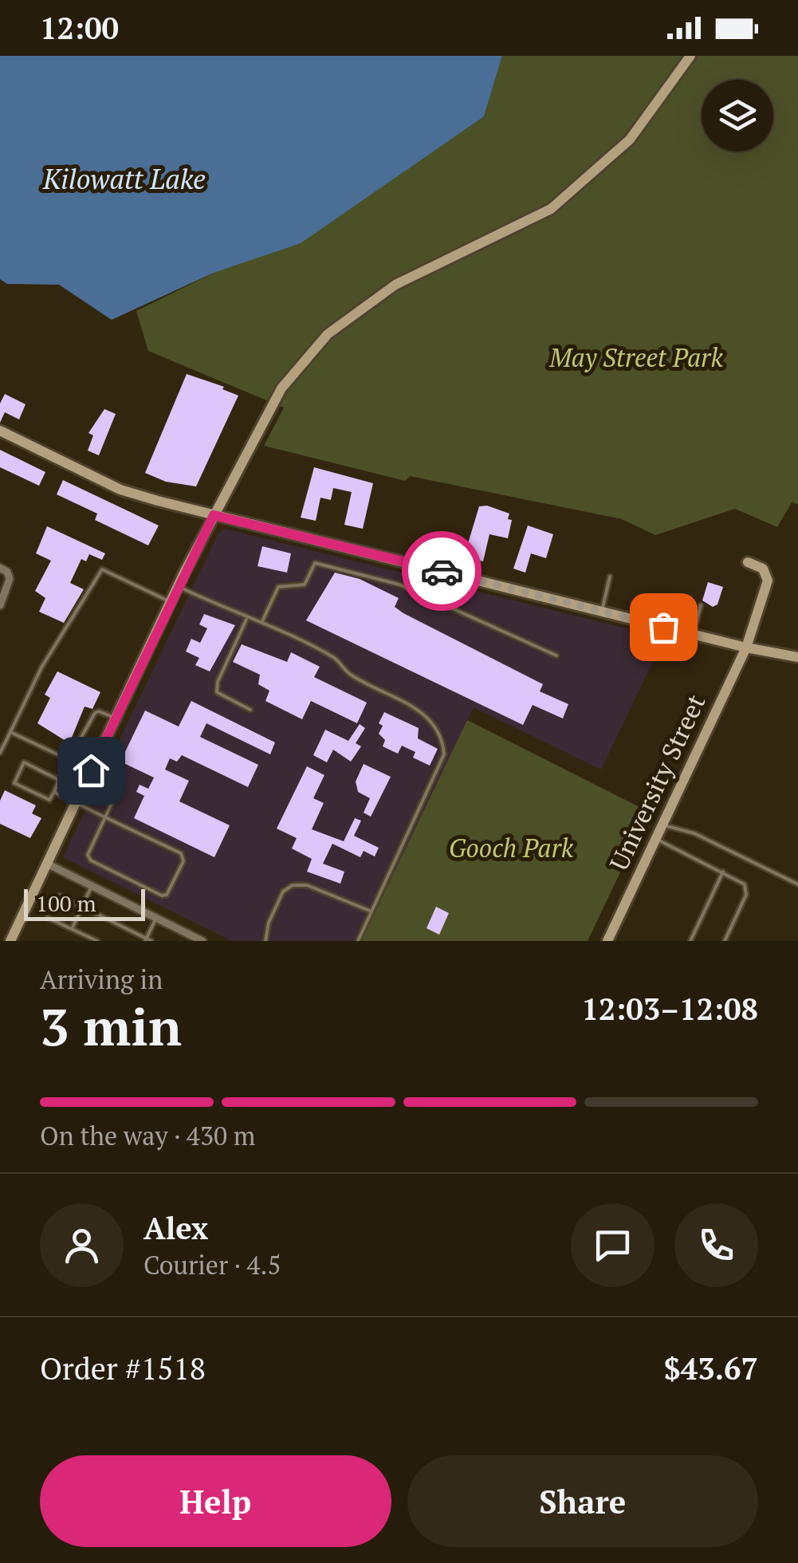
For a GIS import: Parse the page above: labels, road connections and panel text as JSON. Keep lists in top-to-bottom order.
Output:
{
  "streets": {
    "main road": ["University Street"]
  },
  "water": ["Kilowatt Lake"],
  "parks": ["May Street Park", "Gooch Park"],
  "scale_bar": "100 m",
  "page": {
    "status": "12:00",
    "scale": "100 m",
    "heading": ["3 min", "Arriving in", "12:03–12:08"],
    "panel": [
      "Alex",
      "Courier · 4.5",
      "Order #1518",
      "$43.67"
    ],
    "bar": "On the way · 430 m",
    "buttons": ["Help", "Share"]
  }
}
